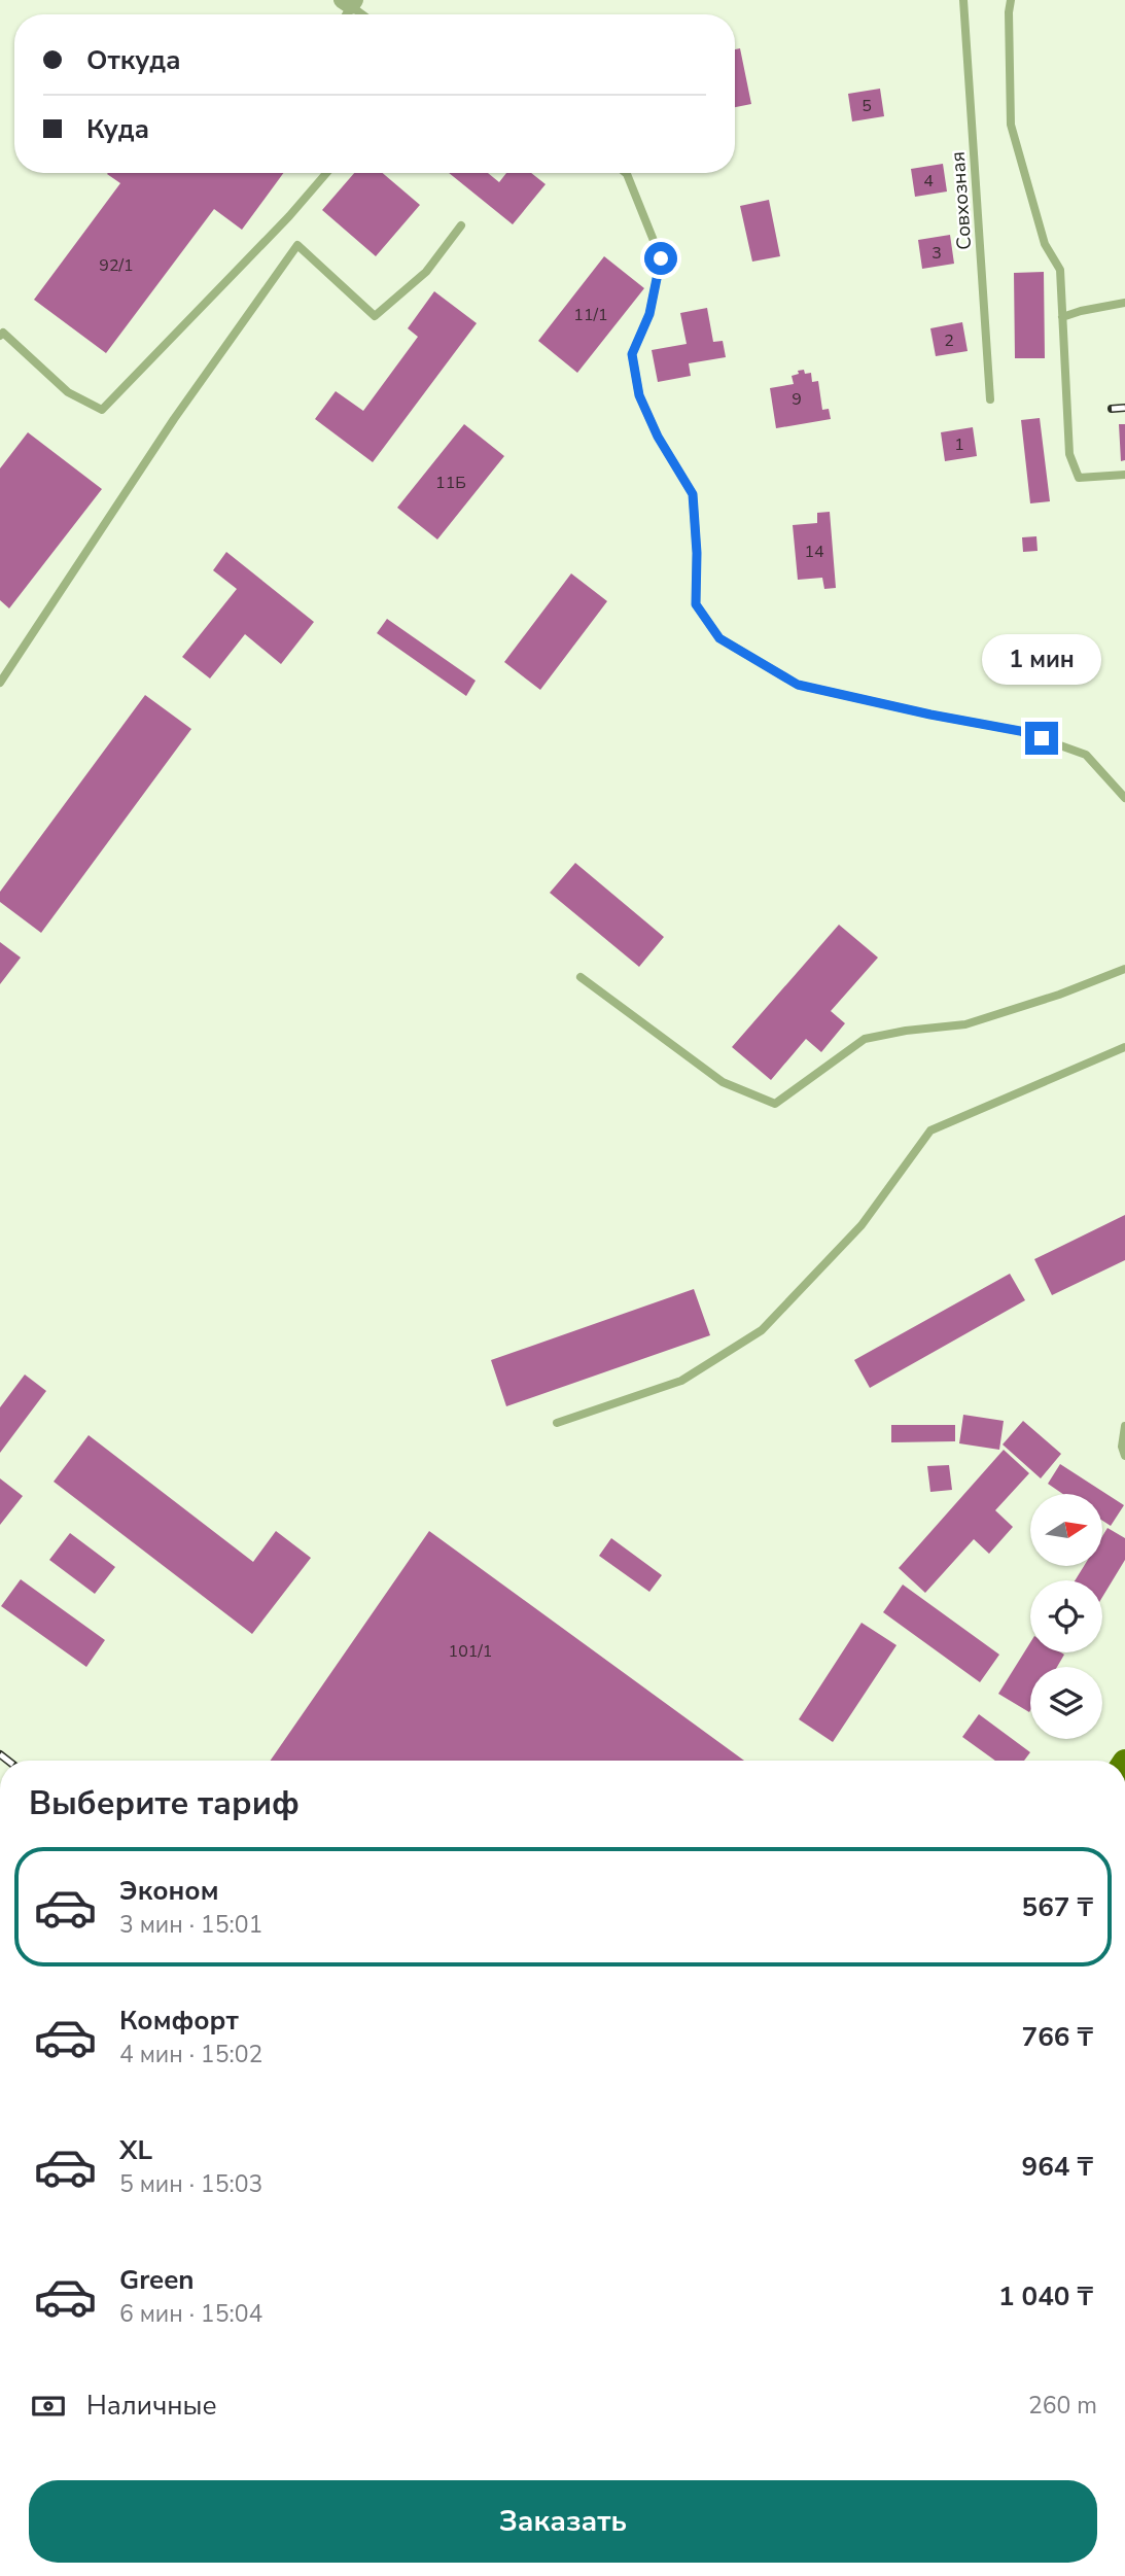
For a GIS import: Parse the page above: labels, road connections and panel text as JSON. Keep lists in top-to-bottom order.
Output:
{
  "streets": {
    "lane": ["Совхозная"]
  },
  "house_numbers": [
    "5",
    "4",
    "3",
    "92/1",
    "11/1",
    "2",
    "9",
    "1",
    "11Б",
    "14",
    "101/1"
  ],
  "north": "right",
  "page": {
    "banner": ["Откуда", "Куда"],
    "bubble": "1 мин",
    "heading": "Выберите тариф",
    "list": [
      {
        "name": "Эконом",
        "note": "3 мин · 15:01",
        "value": "567 ₸"
      },
      {
        "name": "Комфорт",
        "note": "4 мин · 15:02",
        "value": "766 ₸"
      },
      {
        "name": "XL",
        "note": "5 мин · 15:03",
        "value": "964 ₸"
      },
      {
        "name": "Green",
        "note": "6 мин · 15:04",
        "value": "1 040 ₸"
      }
    ],
    "pay": ["Наличные", "260 m"],
    "buttons": "Заказать"
  }
}
